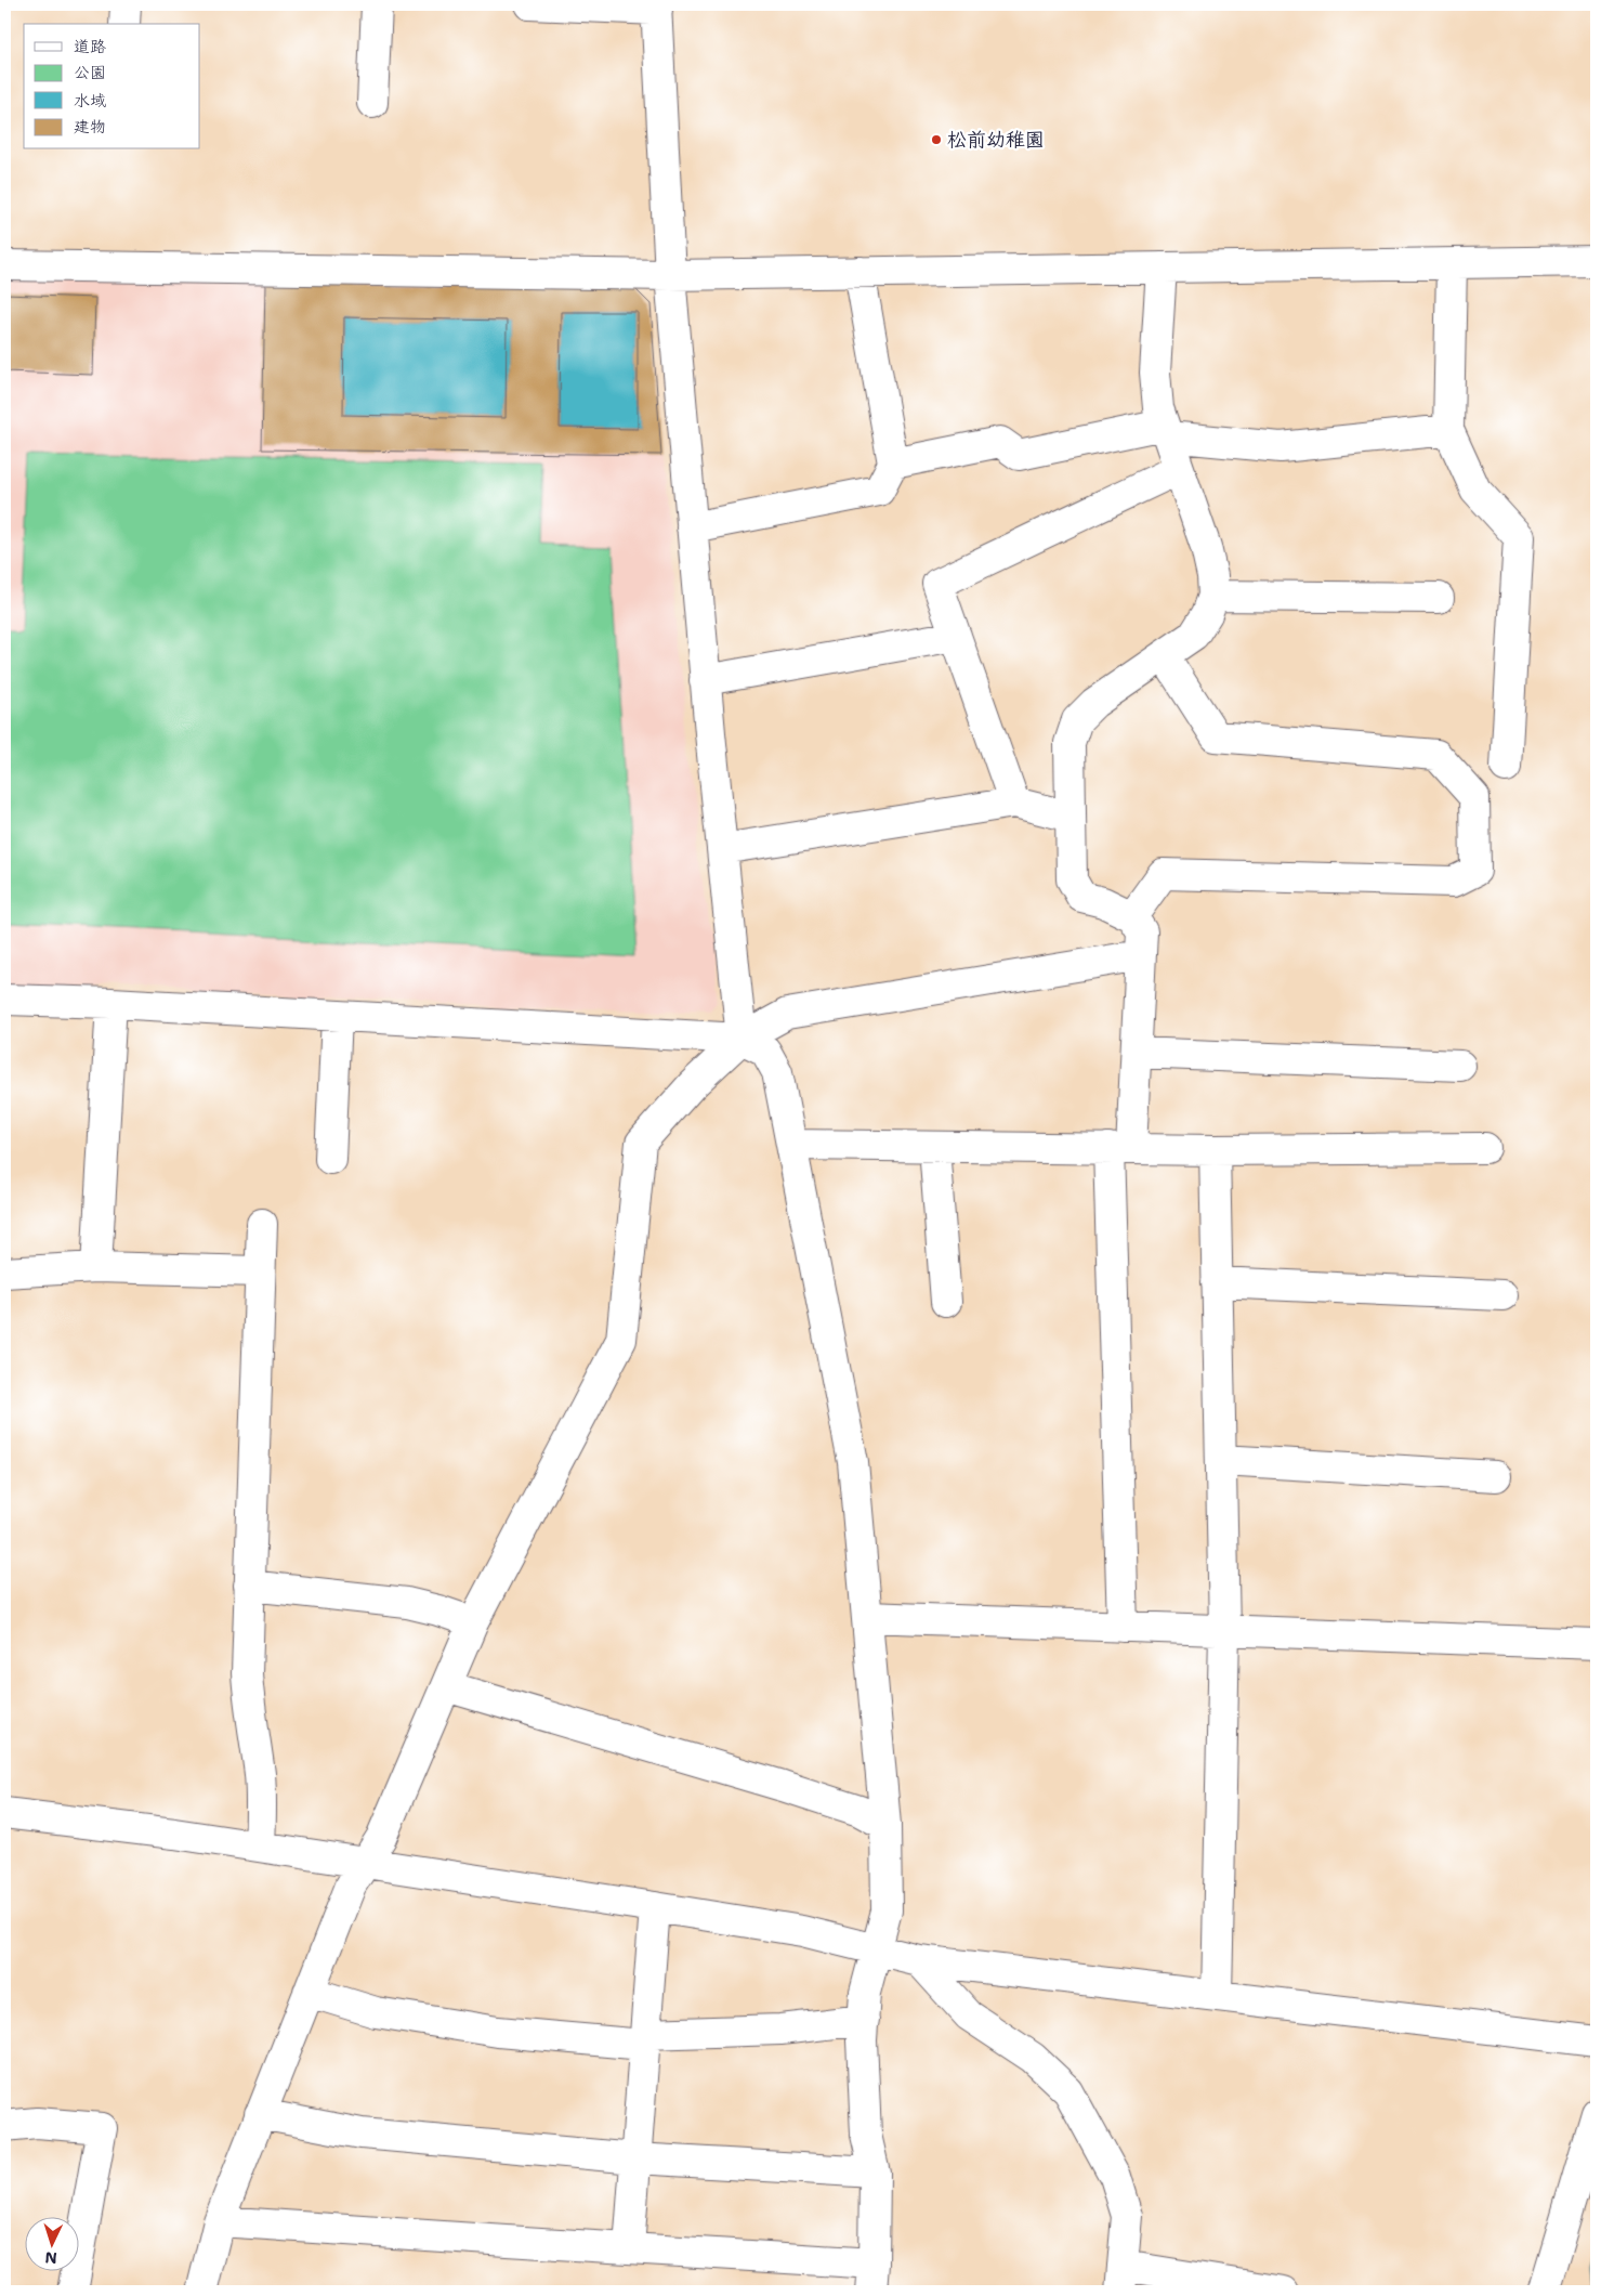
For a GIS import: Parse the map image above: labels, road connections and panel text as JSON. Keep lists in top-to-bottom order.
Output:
{
  "places": ["松前幼稚園"],
  "legend": [
    "道路",
    "公園",
    "水域",
    "建物"
  ],
  "north": "bottom"
}
